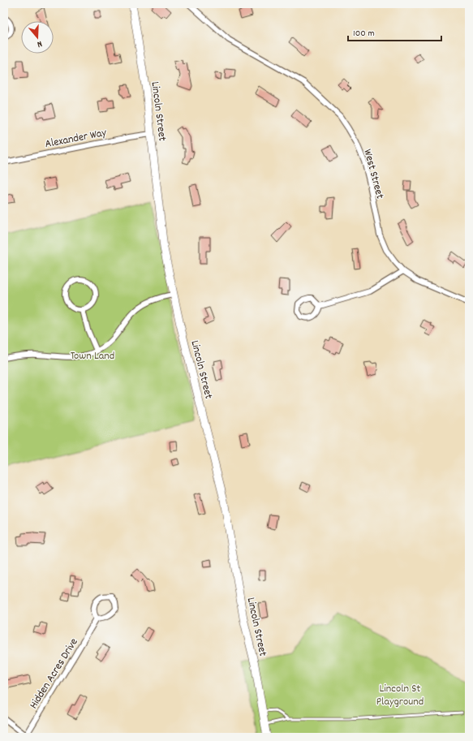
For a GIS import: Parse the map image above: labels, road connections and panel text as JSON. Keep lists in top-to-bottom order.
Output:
{
  "streets": {
    "main road": ["Lincoln Street"],
    "street": ["Alexander Way", "West Street", "Hidden Acres Drive"]
  },
  "crossings": [
    ["Lincoln Street", "Alexander Way"]
  ],
  "parks": ["Town Land", "Lincoln St Playground"],
  "scale_bar": "100 m",
  "north": "bottom"
}
